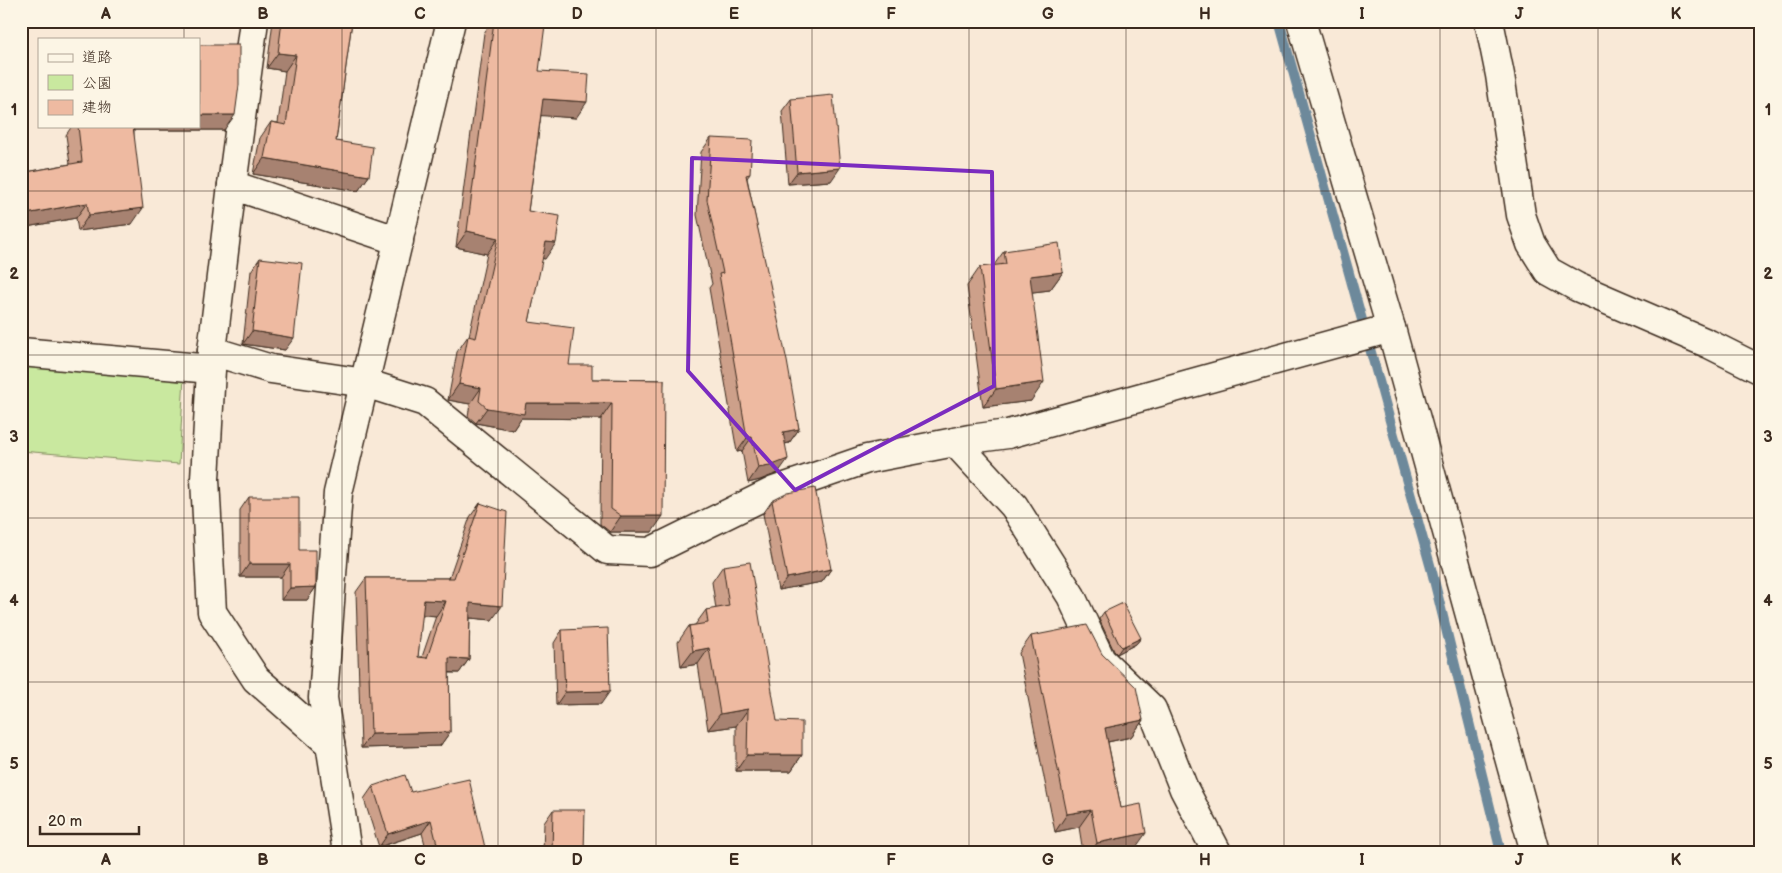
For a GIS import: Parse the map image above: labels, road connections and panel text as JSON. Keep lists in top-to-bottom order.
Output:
{
  "legend": ["道路", "公園", "建物"],
  "scale_bar": "20 m",
  "grid": {
    "columns": [
      "A",
      "B",
      "C",
      "D",
      "E",
      "F",
      "G",
      "H",
      "I",
      "J",
      "K"
    ],
    "rows": [
      "1",
      "2",
      "3",
      "4",
      "5"
    ]
  }
}
